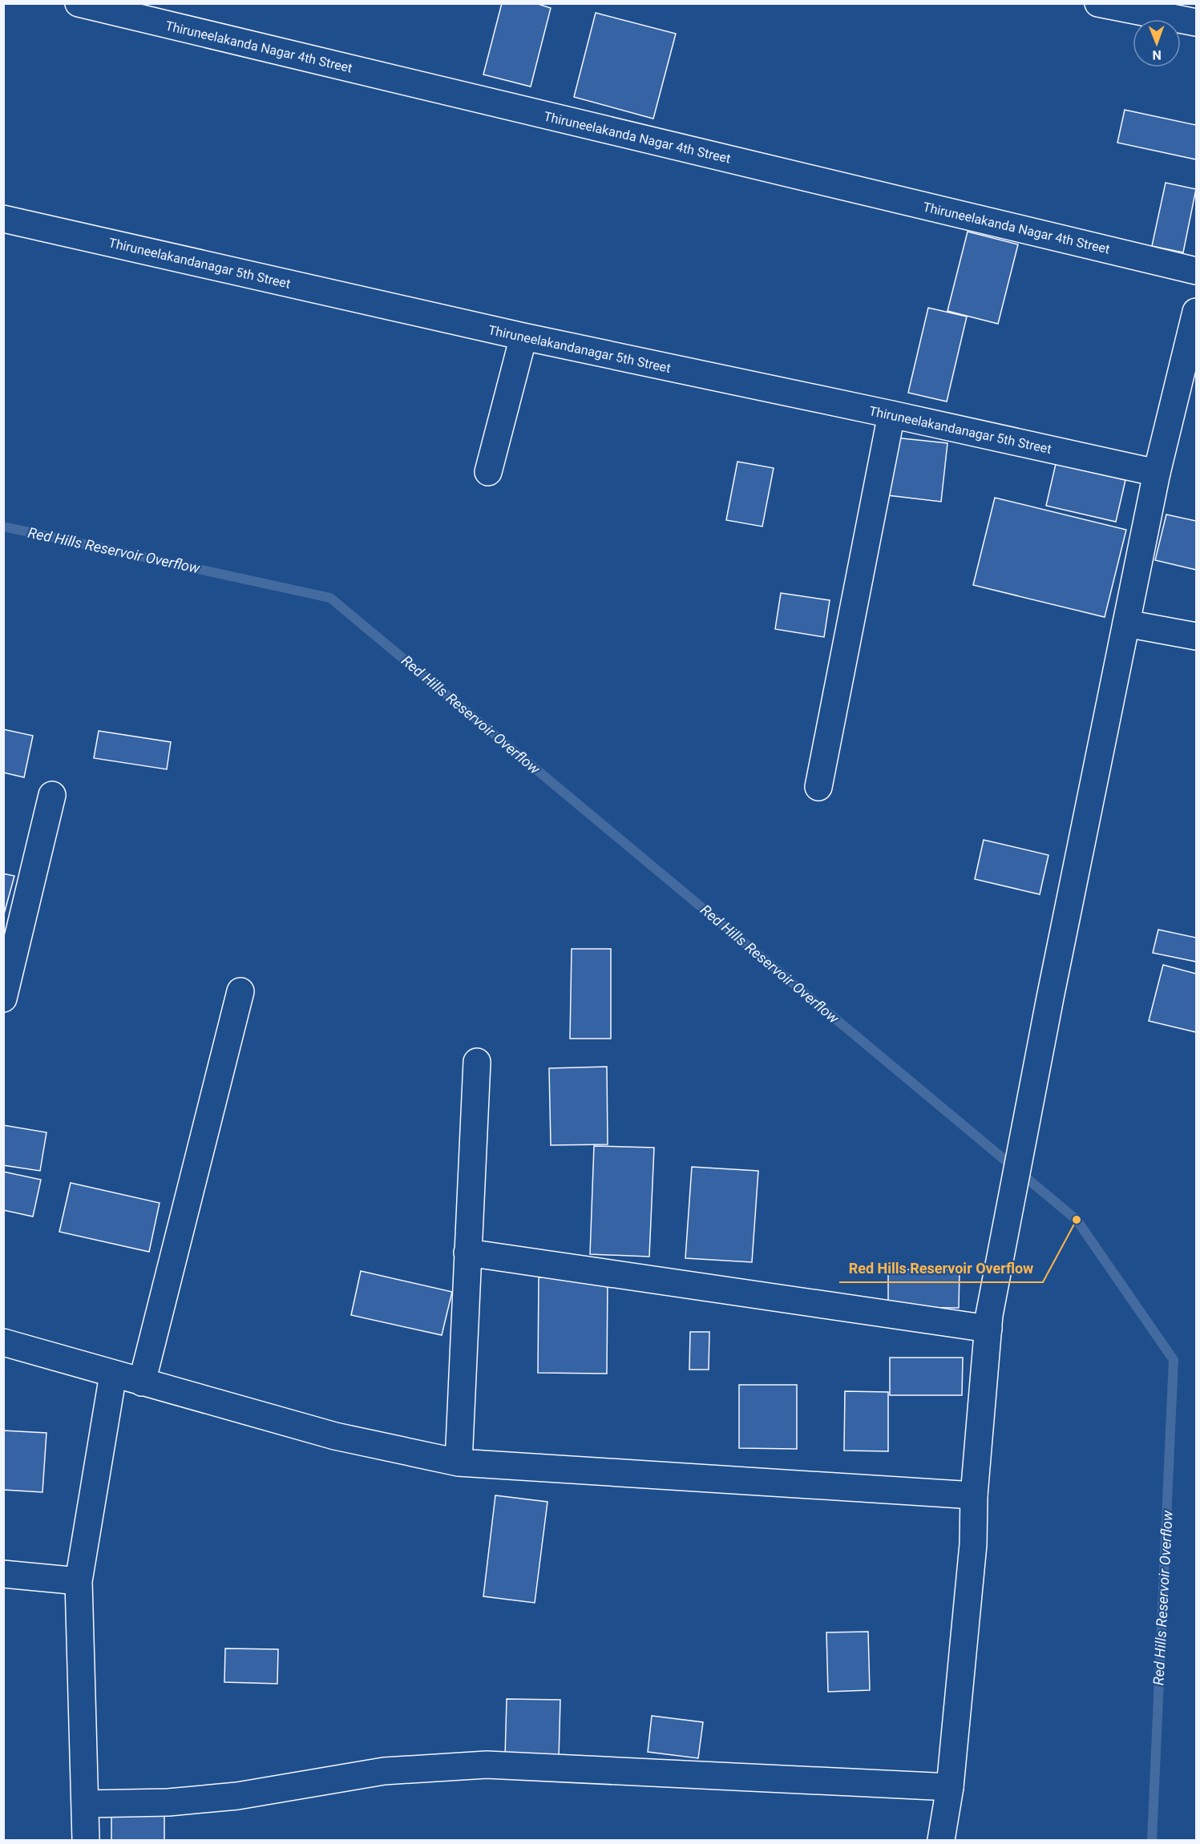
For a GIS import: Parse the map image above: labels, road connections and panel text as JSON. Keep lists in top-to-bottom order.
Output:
{
  "streets": {
    "street": ["Thiruneelakanda Nagar 4th Street", "Thiruneelakandanagar 5th Street"]
  },
  "water": ["Red Hills Reservoir Overflow"],
  "places": ["Red Hills Reservoir Overflow"],
  "north": "bottom"
}
